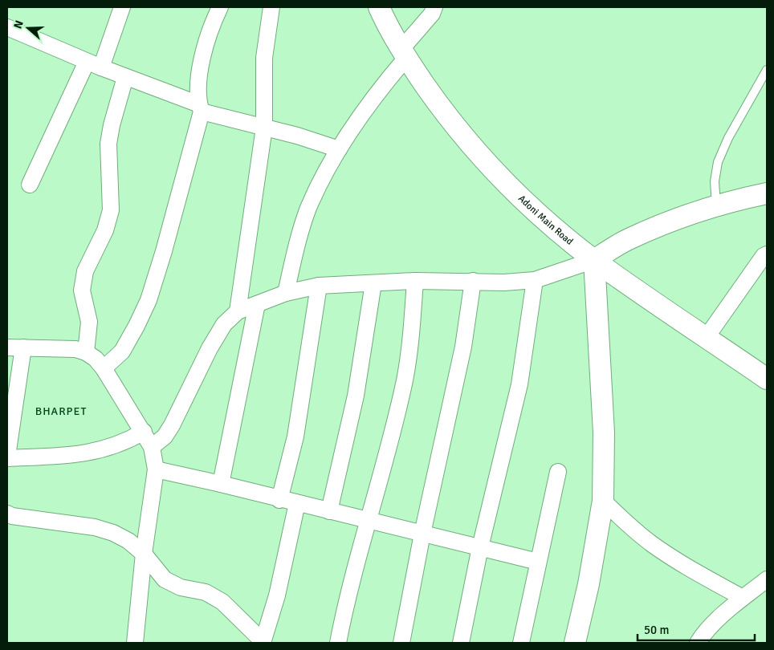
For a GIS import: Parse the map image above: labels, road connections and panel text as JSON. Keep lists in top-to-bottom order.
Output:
{
  "streets": {
    "street": ["Adoni Main Road"]
  },
  "districts": ["BHARPET"],
  "scale_bar": "50 m",
  "north": "left"
}
